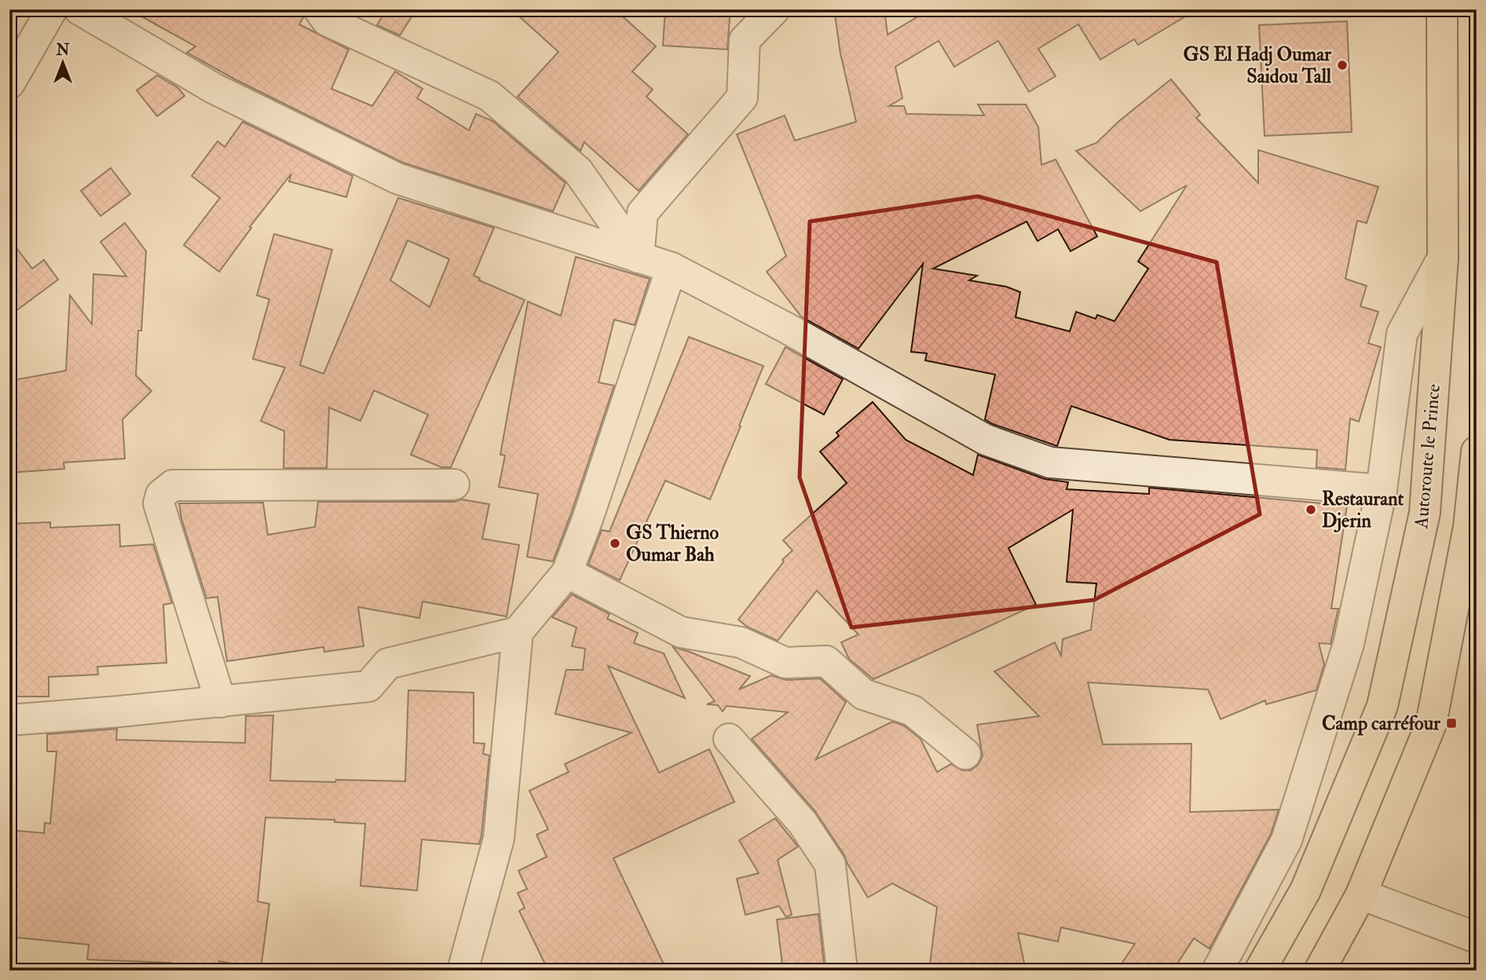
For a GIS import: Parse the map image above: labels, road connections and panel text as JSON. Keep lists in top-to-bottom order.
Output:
{
  "streets": {
    "main road": ["Autoroute le Prince"]
  },
  "places": {
    "other": ["GS El Hadj Oumar Saidou Tall", "Restaurant Djerin", "GS Thierno Oumar Bah"],
    "transit": ["Camp carréfour"]
  },
  "north": "top"
}
